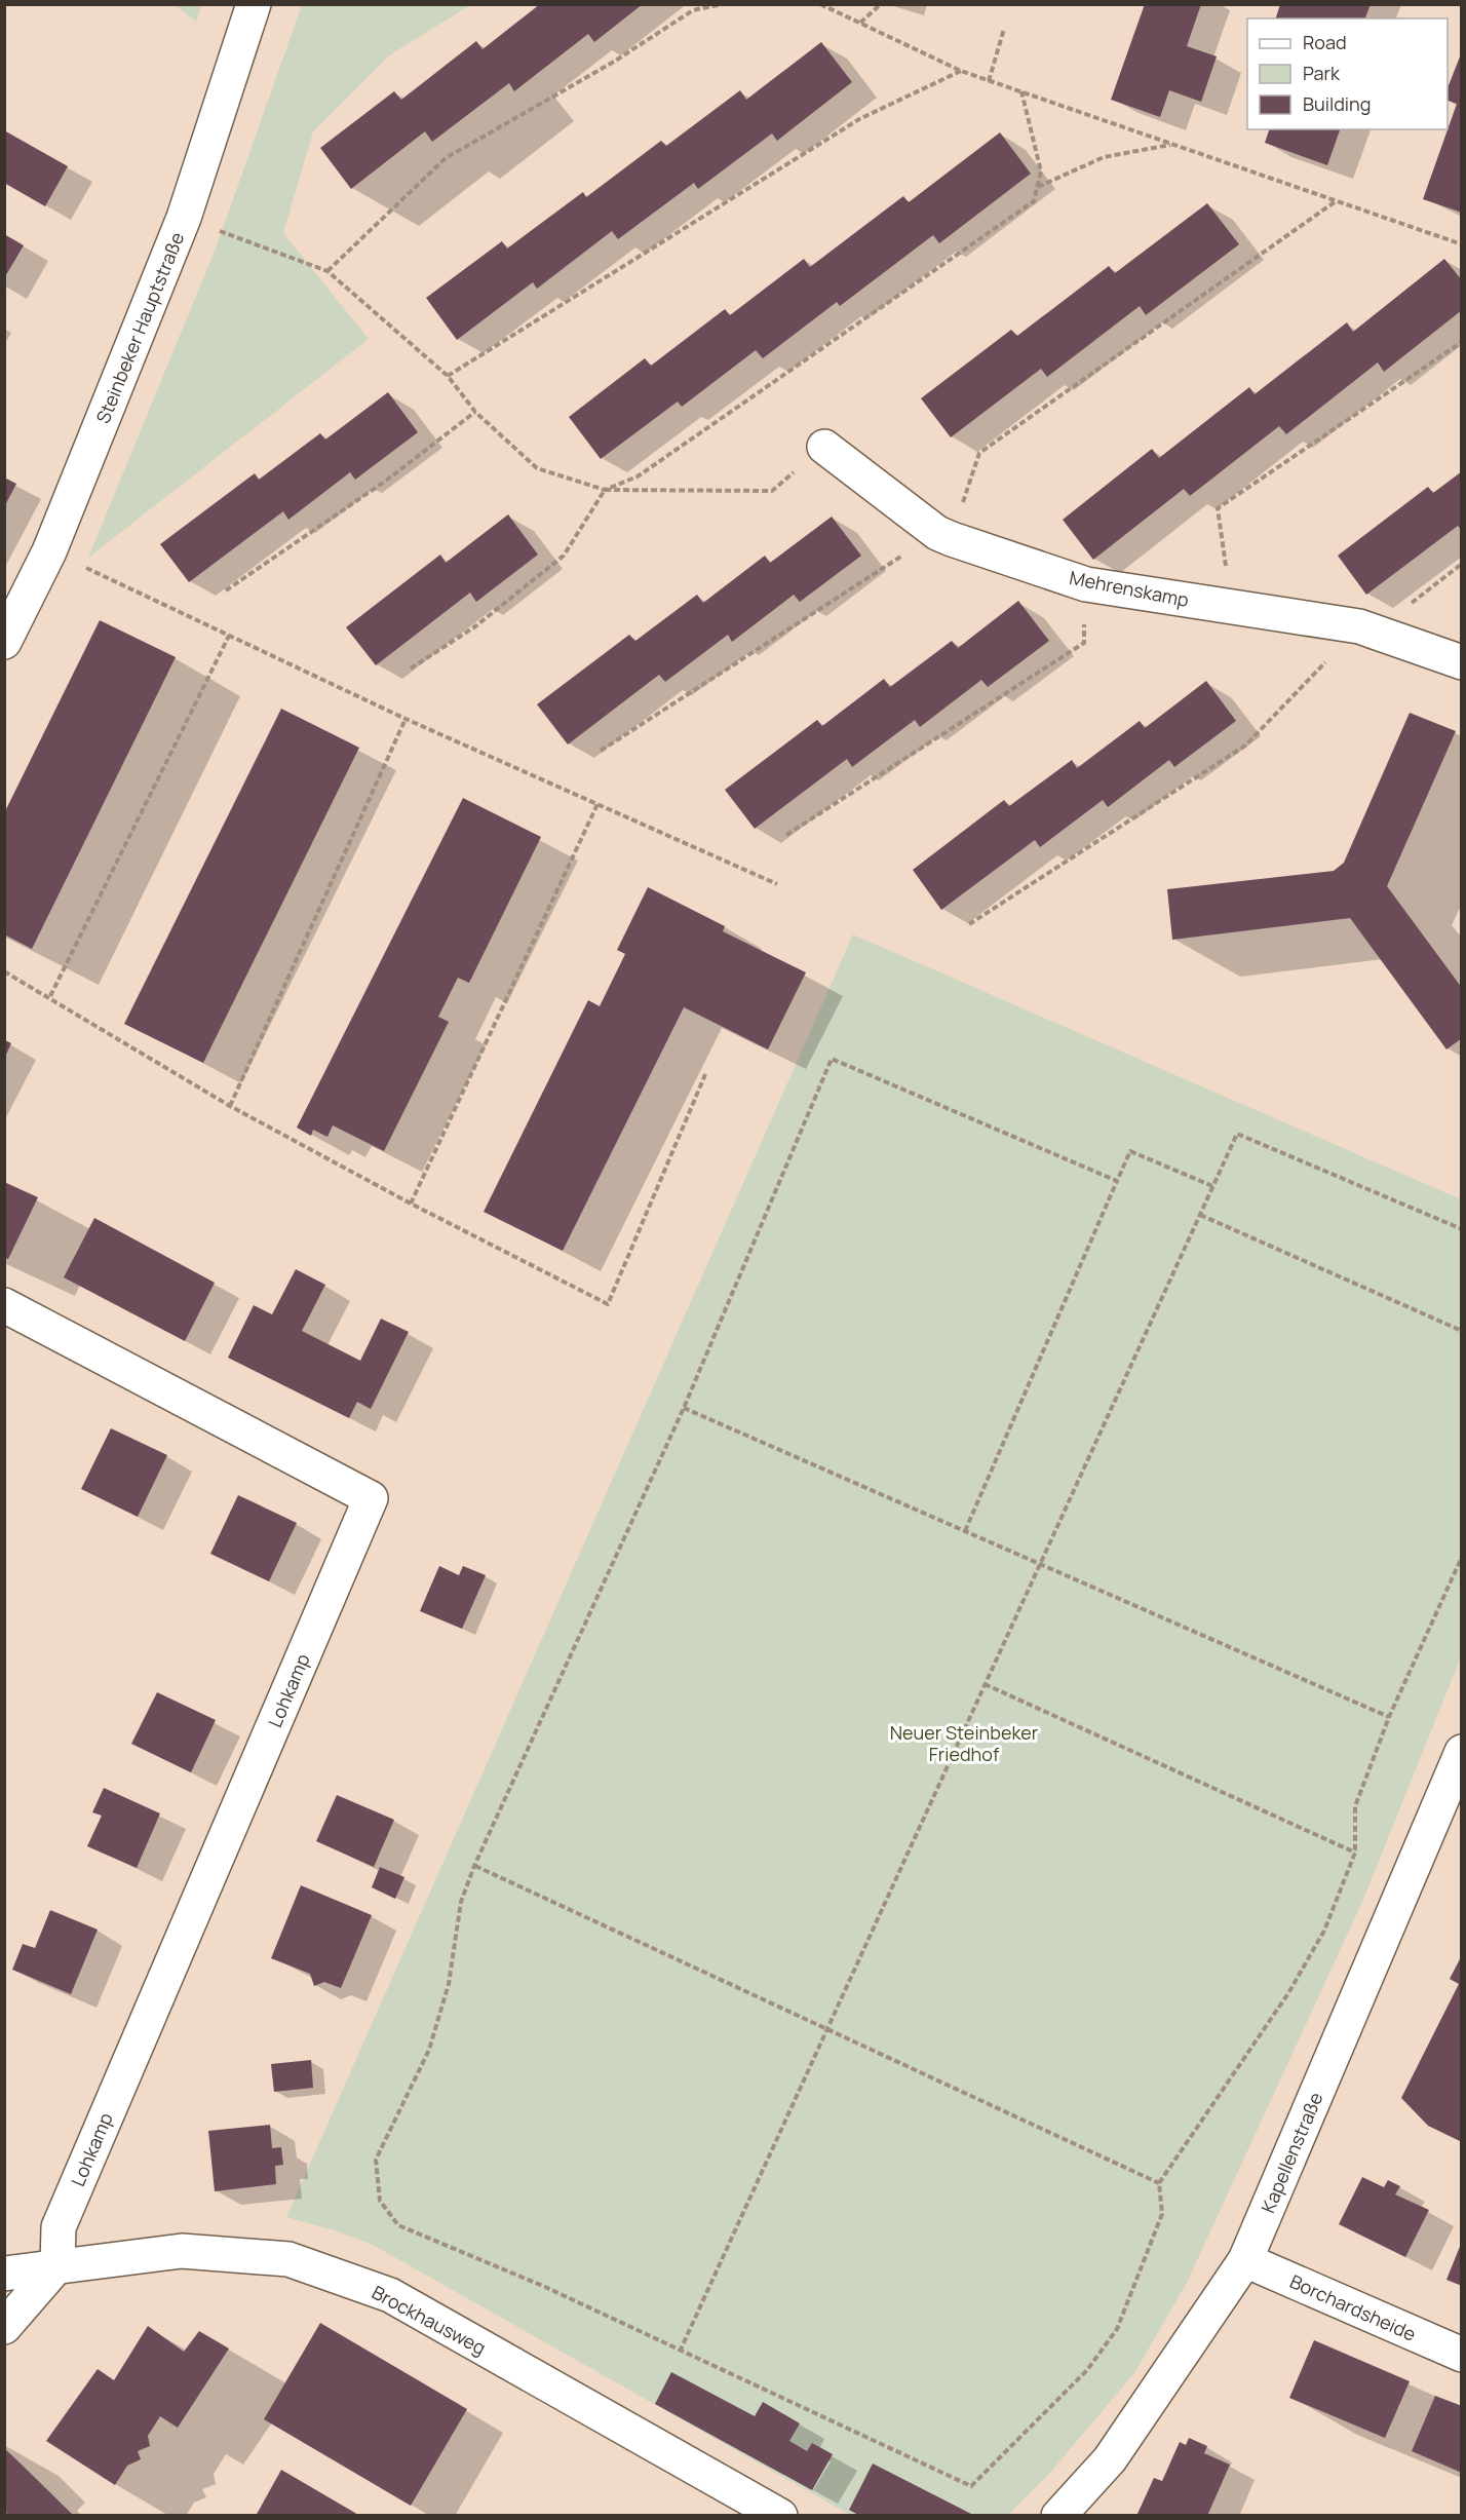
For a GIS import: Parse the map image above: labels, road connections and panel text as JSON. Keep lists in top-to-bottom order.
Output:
{
  "streets": {
    "street": [
      "Steinbeker Hauptstraße",
      "Mehrenskamp",
      "Lohkamp",
      "Kapellenstraße",
      "Borchardsheide",
      "Brockhausweg"
    ]
  },
  "crossings": [
    ["Lohkamp", "Brockhausweg"],
    ["Kapellenstraße", "Borchardsheide"]
  ],
  "parks": ["Neuer Steinbeker Friedhof"],
  "legend": ["Road", "Park", "Building"]
}
